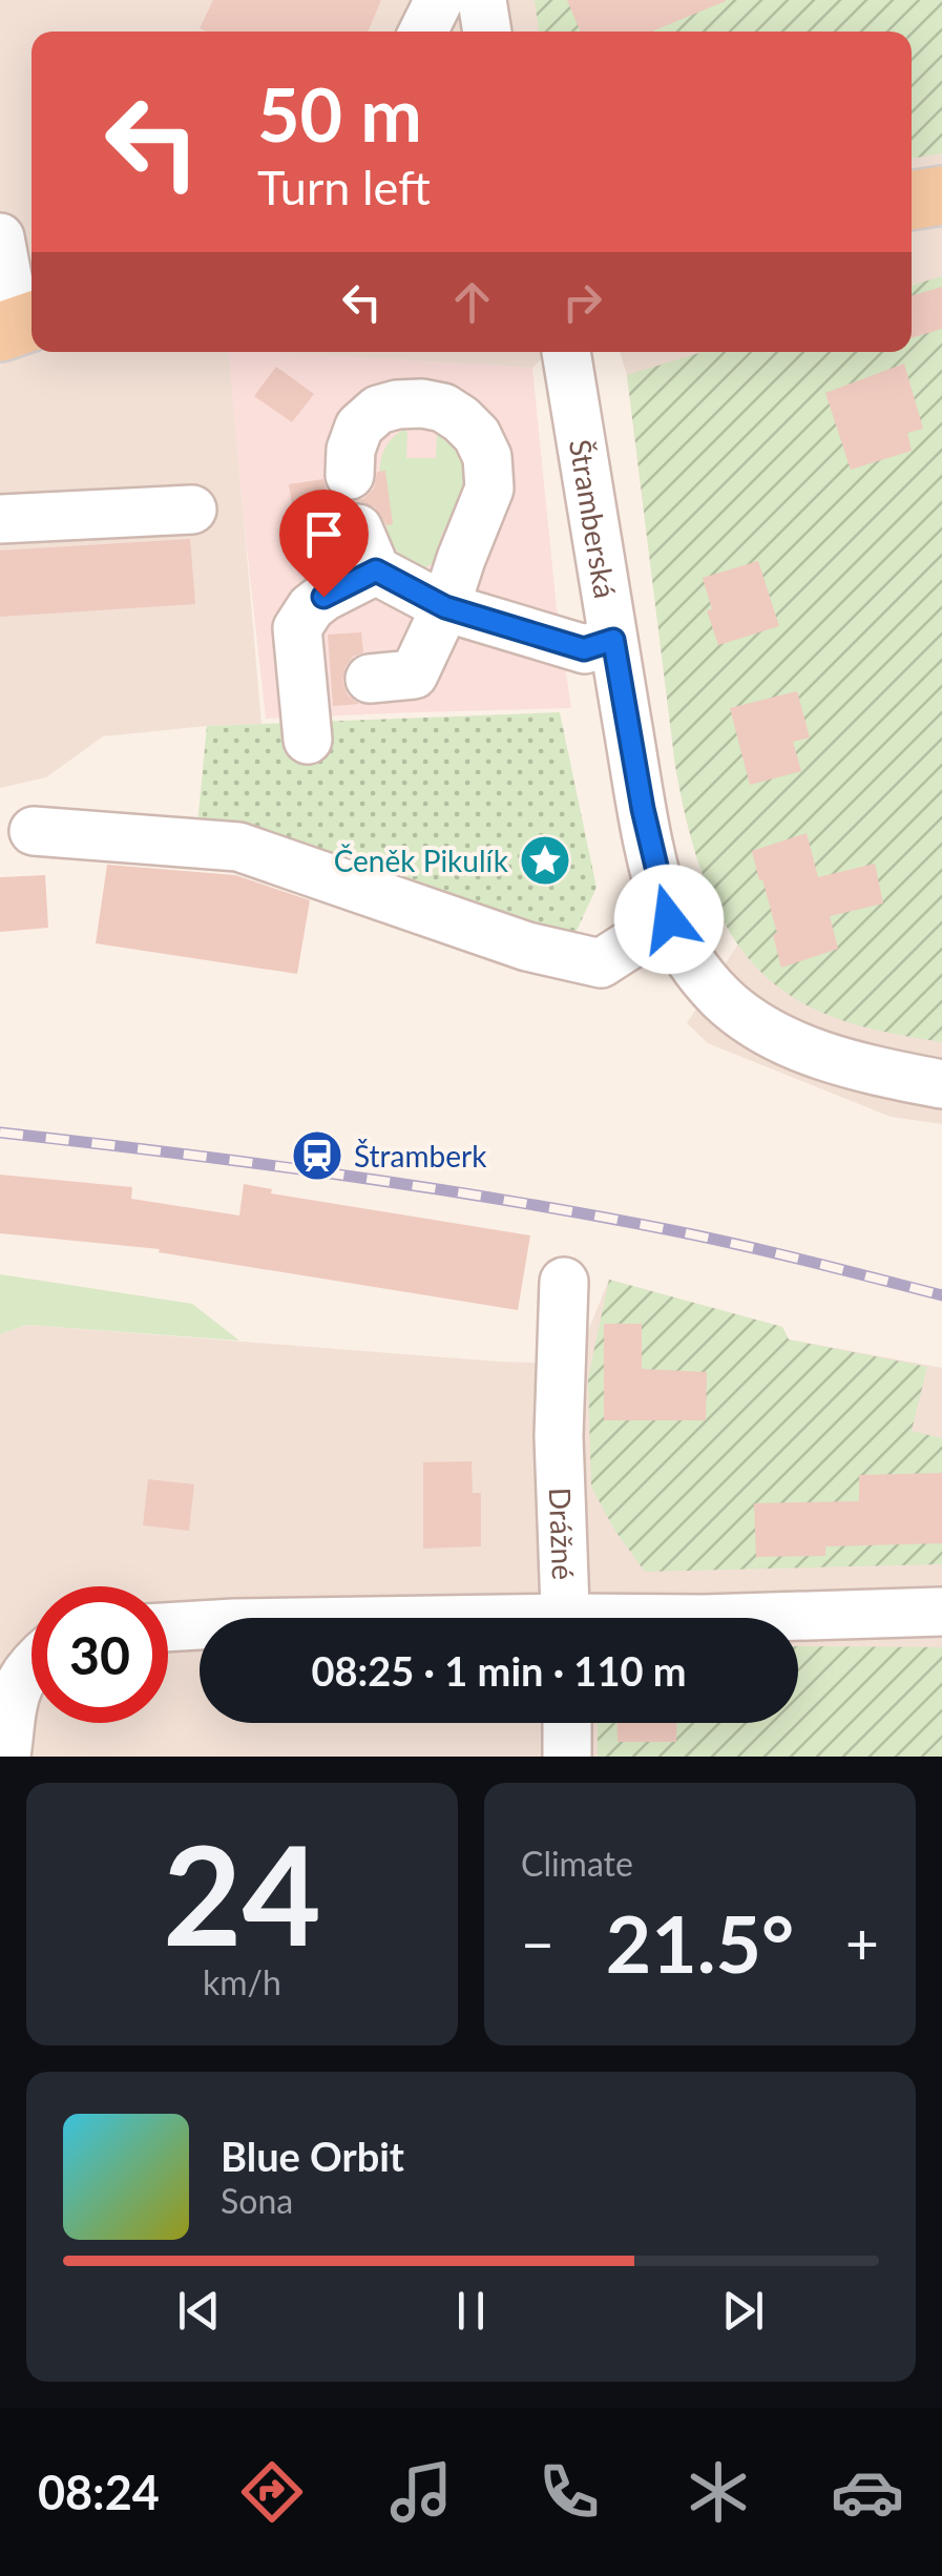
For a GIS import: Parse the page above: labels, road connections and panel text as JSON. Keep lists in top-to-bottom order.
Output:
{
  "streets": {
    "street": ["Štramberská", "Drážné"]
  },
  "places": {
    "place": ["Čeněk Pikulík"],
    "station": ["Štramberk"]
  },
  "page": {
    "turn": ["50 m", "Turn left"],
    "limit": "30",
    "trip": "08:25 · 1 min · 110 m",
    "tile": [
      ["24", "km/h"],
      "Climate"
    ],
    "heat": ["−", "21.5°", "+"],
    "song": ["Blue Orbit", "Sona"],
    "tabs": "08:24"
  }
}
